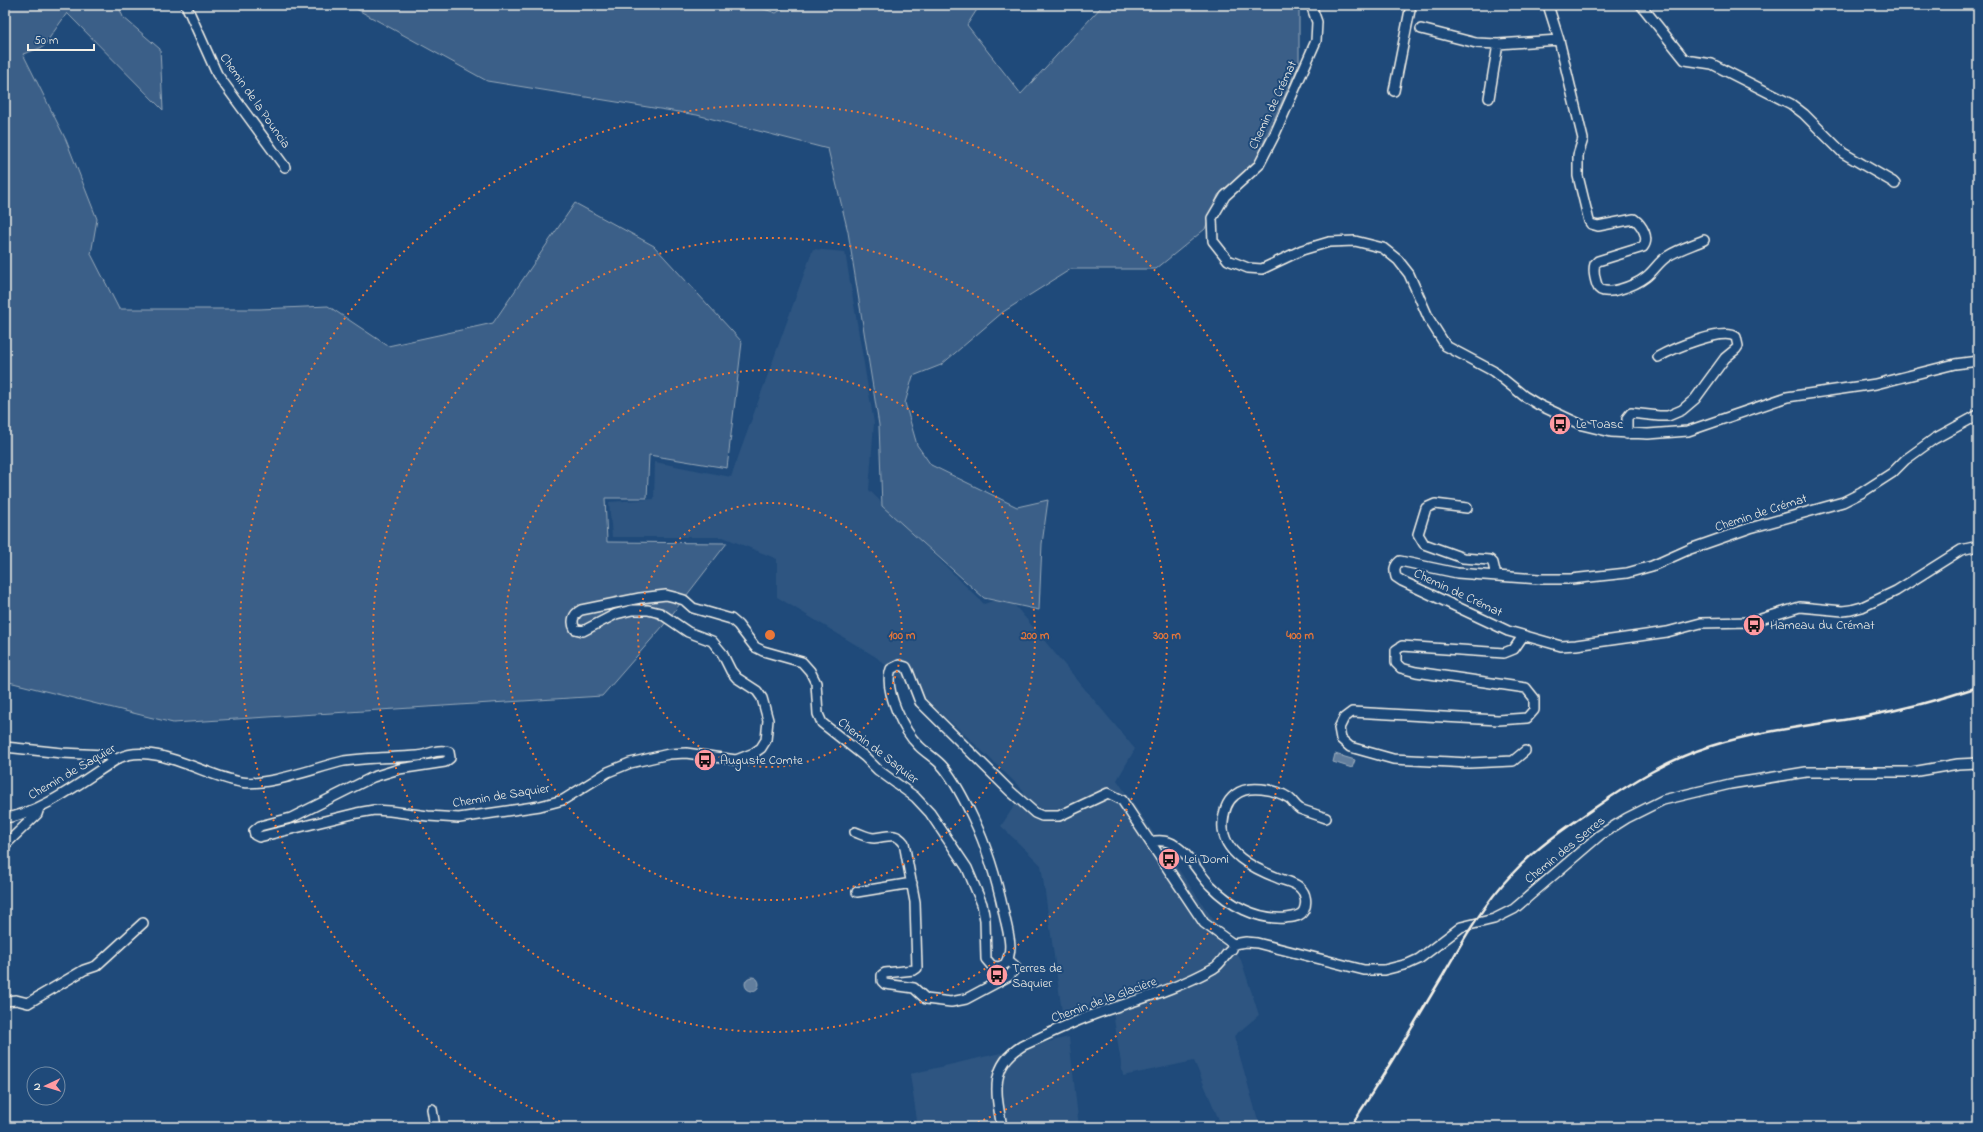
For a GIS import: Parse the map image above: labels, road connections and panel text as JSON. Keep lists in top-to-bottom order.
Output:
{
  "streets": {
    "street": [
      "Chemin de la Pouncia",
      "Chemin de Crémat",
      "Chemin de Saquier",
      "Chemin des Serres",
      "Chemin de la Glacière"
    ]
  },
  "crossings": [
    ["Chemin des Serres", "Chemin de la Glacière"]
  ],
  "places": {
    "bus stop": [
      "Le Toasc",
      "Hameau du Crémat",
      "Auguste Comte",
      "Lei Domi",
      "Terres de Saquier"
    ]
  },
  "scale_bar": "50 m",
  "north": "left",
  "rings": [
    "100 m",
    "200 m",
    "300 m",
    "400 m"
  ]
}
